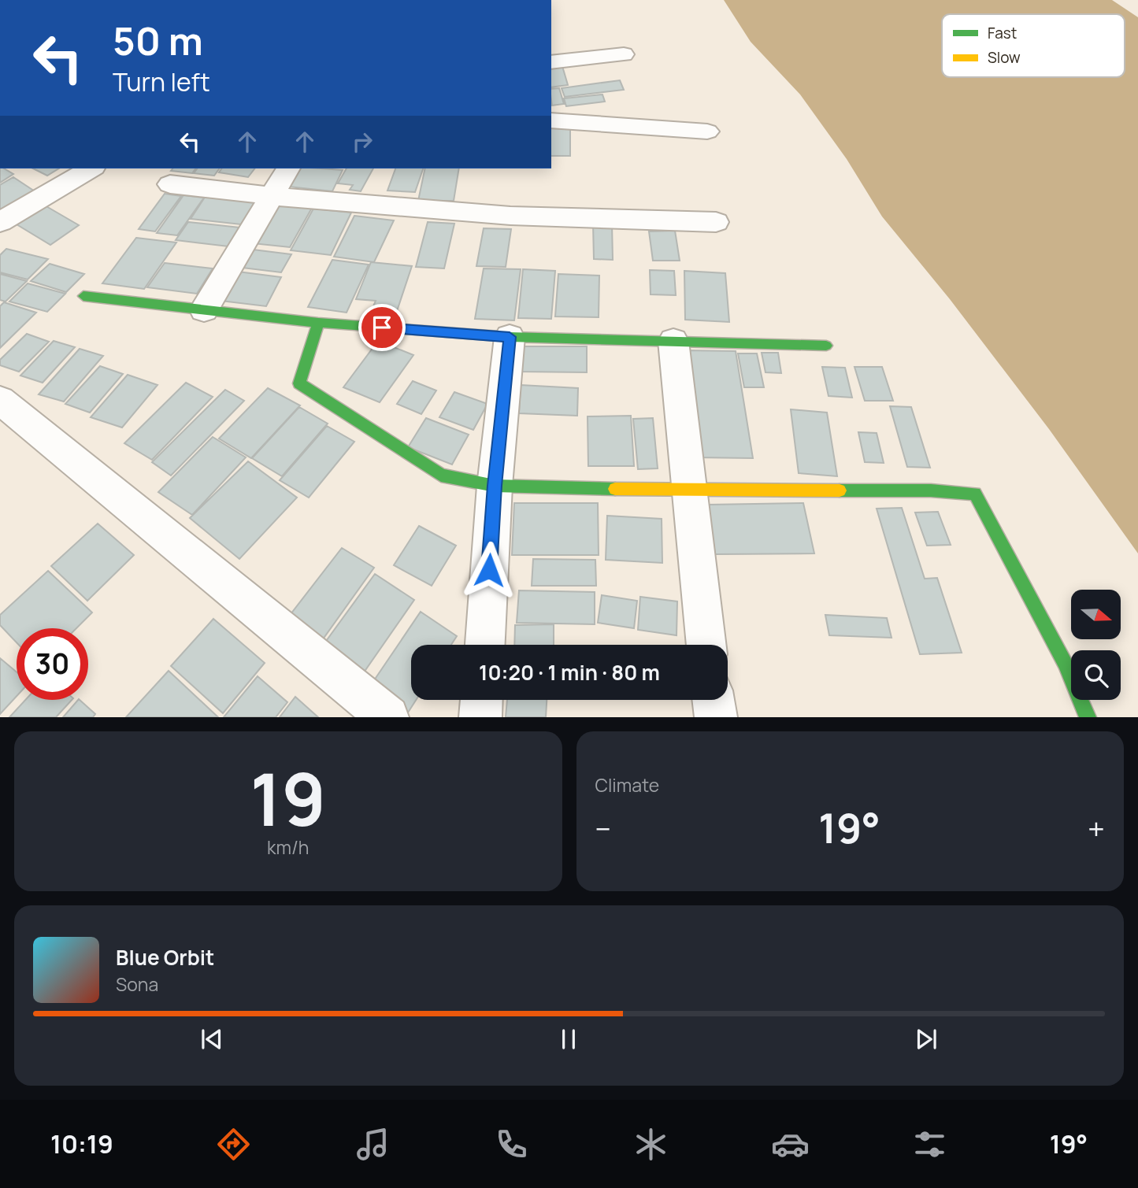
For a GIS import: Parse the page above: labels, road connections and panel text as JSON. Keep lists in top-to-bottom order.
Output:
{
  "legend": ["Fast", "Slow"],
  "north": "right",
  "page": {
    "turn": ["50 m", "Turn left"],
    "limit": "30",
    "trip": "10:20 · 1 min · 80 m",
    "tile": [
      ["19", "km/h"],
      "Climate"
    ],
    "heat": ["−", "19°", "+"],
    "song": ["Blue Orbit", "Sona"],
    "tabs": ["10:19", "19°"]
  }
}
